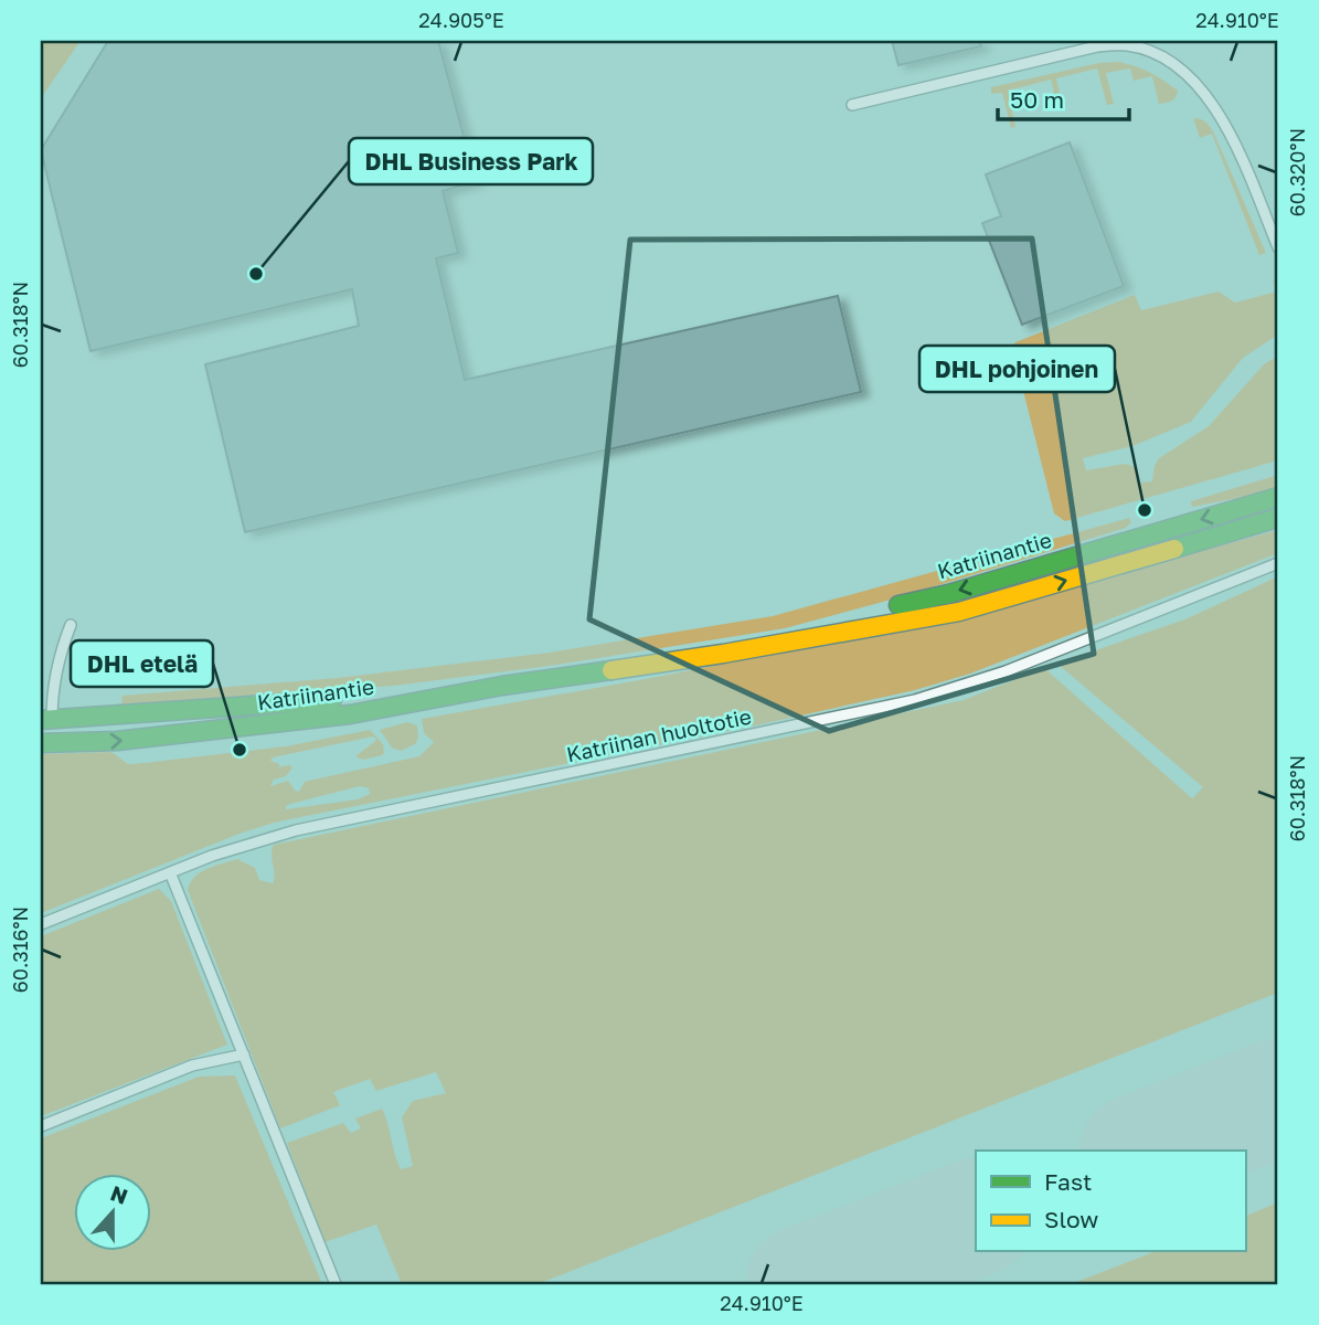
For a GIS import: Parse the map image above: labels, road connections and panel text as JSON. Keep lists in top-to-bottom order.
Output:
{
  "streets": {
    "main road": ["Katriinantie"],
    "lane": ["Katriinan huoltotie"]
  },
  "places": ["DHL Business Park", "DHL pohjoinen", "DHL etelä"],
  "legend": ["Fast", "Slow"],
  "scale_bar": "50 m",
  "north": "top",
  "coordinates": [
    "24.905°E",
    "24.910°E",
    "60.320°N",
    "60.318°N",
    "60.316°N"
  ]
}
